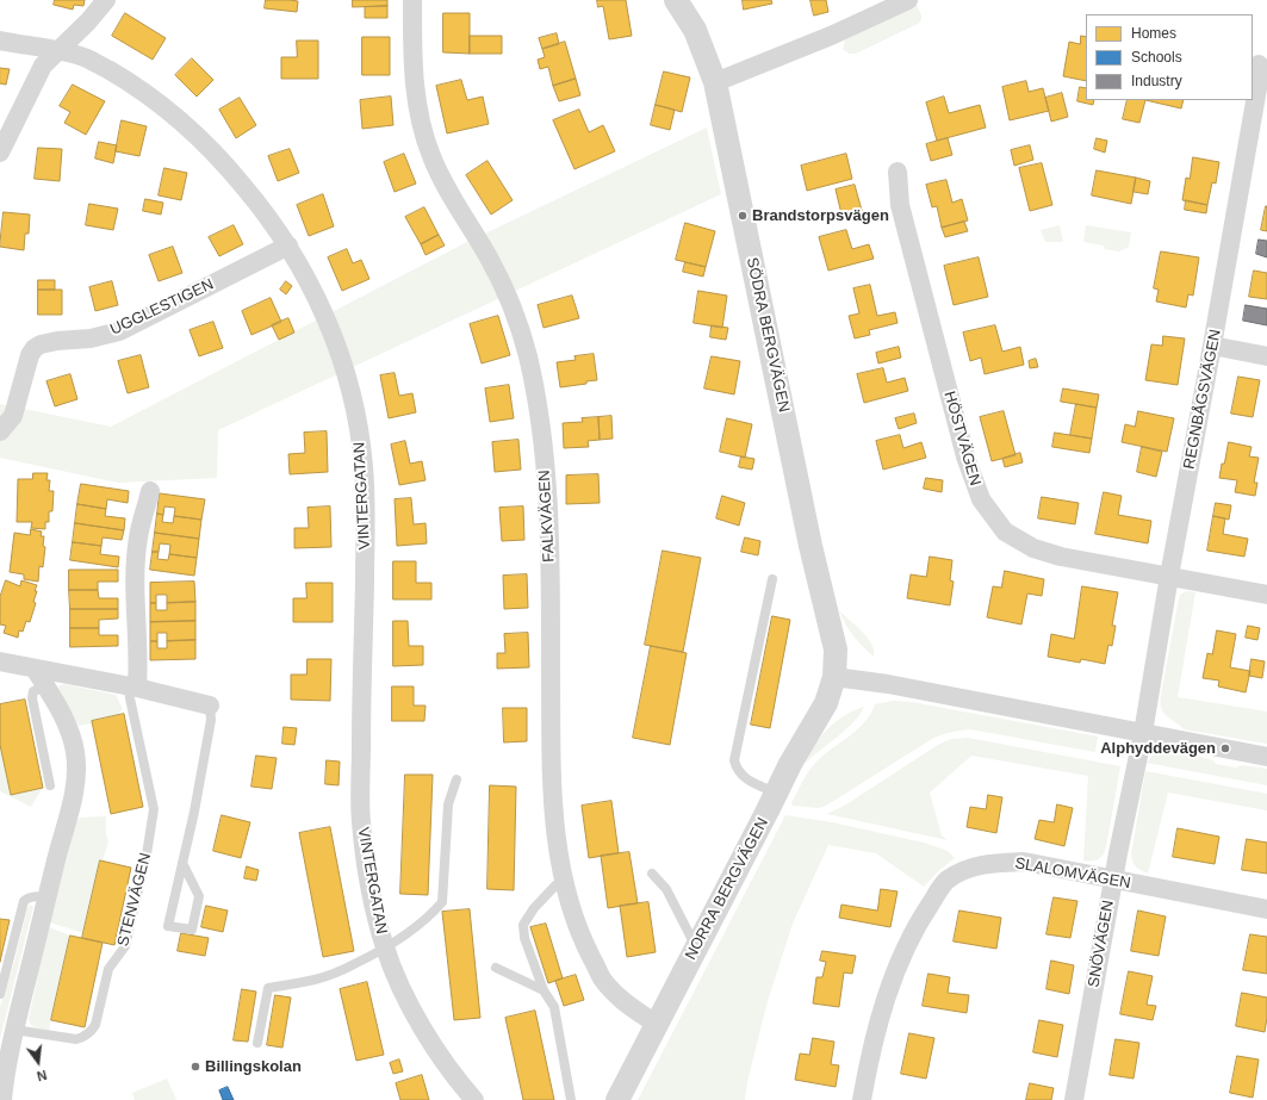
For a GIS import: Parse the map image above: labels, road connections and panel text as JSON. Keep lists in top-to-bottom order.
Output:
{
  "streets": {
    "street": [
      "UGGLESTIGEN",
      "SÖDRA BERGVÄGEN",
      "REGNBÅGSVÄGEN",
      "HÖSTVÄGEN",
      "VINTERGATAN",
      "FALKVÄGEN",
      "SLALOMVÄGEN",
      "NORRA BERGVÄGEN",
      "SNÖVÄGEN"
    ],
    "lane": ["STENVÄGEN"]
  },
  "crossings": [
    ["UGGLESTIGEN", "VINTERGATAN"],
    ["SÖDRA BERGVÄGEN", "NORRA BERGVÄGEN"],
    ["REGNBÅGSVÄGEN", "HÖSTVÄGEN"],
    ["REGNBÅGSVÄGEN", "SNÖVÄGEN"],
    ["FALKVÄGEN", "NORRA BERGVÄGEN"],
    ["SLALOMVÄGEN", "SNÖVÄGEN"]
  ],
  "places": ["Brandstorpsvägen", "Alphyddevägen", "Billingskolan"],
  "legend": ["Homes", "Schools", "Industry"],
  "north": "bottom"
}
